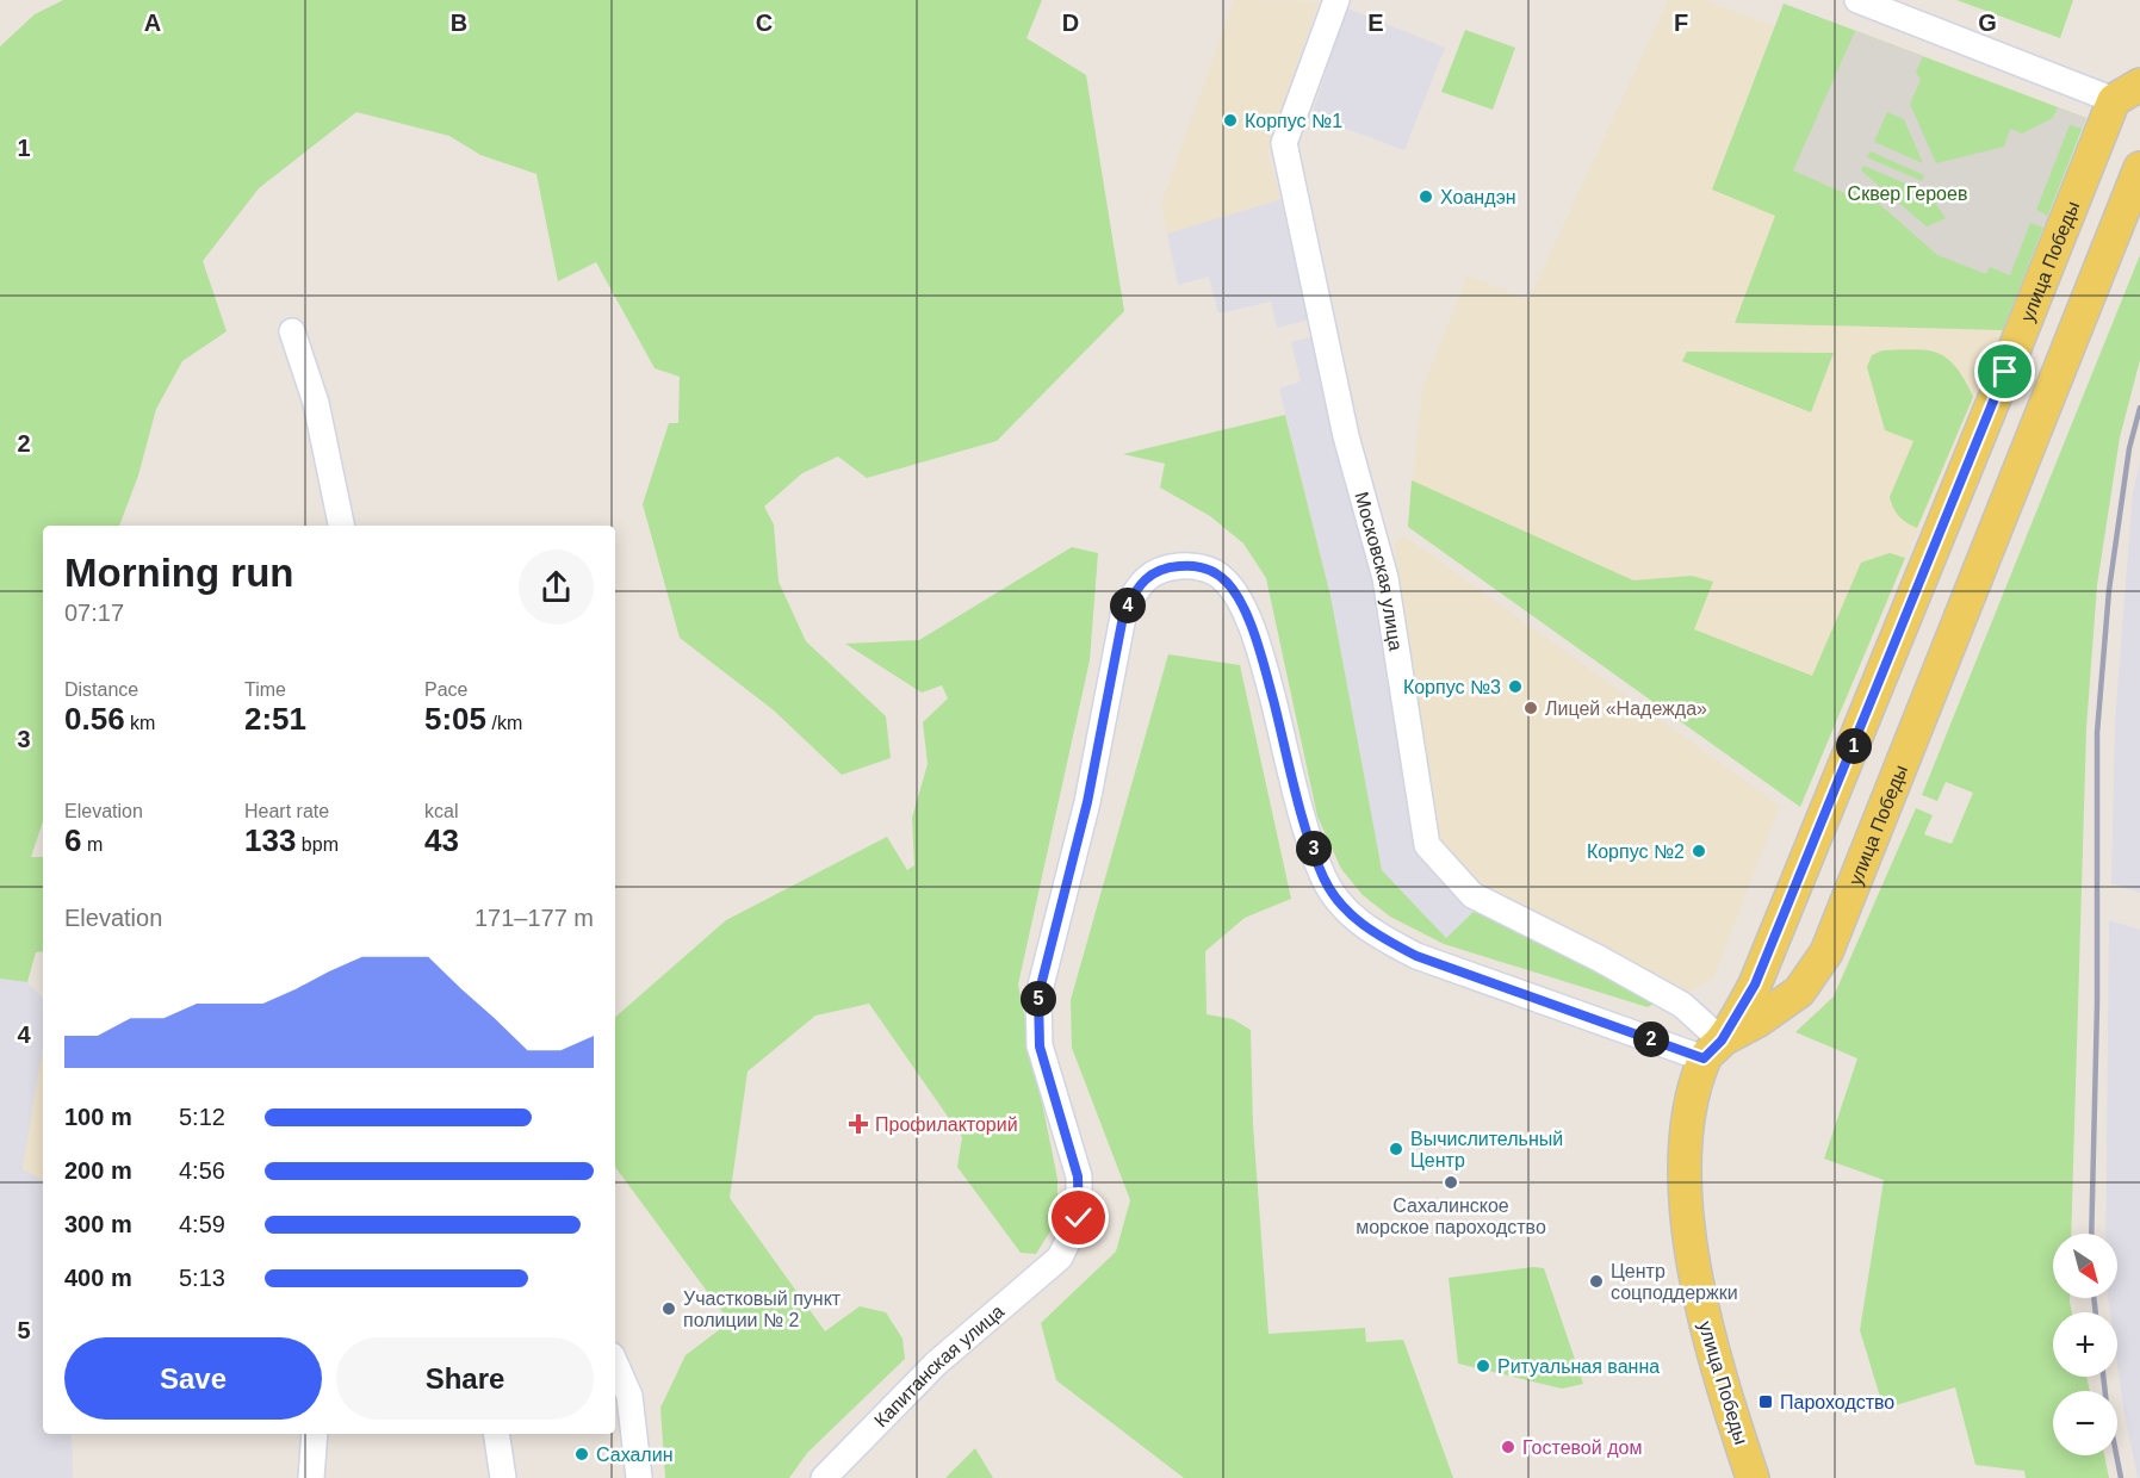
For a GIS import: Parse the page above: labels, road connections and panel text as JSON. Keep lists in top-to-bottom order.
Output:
{
  "streets": {
    "main road": ["улица Победы"],
    "street": ["Московская улица", "Капитанская улица"]
  },
  "crossings": [
    ["улица Победы", "Московская улица"],
    ["улица Победы", "Капитанская улица"],
    ["Московская улица", "Капитанская улица"]
  ],
  "parks": ["Сквер Героев"],
  "places": {
    "other": [
      "Корпус №1",
      "Хоандэн",
      "Корпус №3",
      "Лицей «Надежда»",
      "Корпус №2",
      "Вычислительный Центр",
      "Сахалинское морское пароходство",
      "Центр соцподдержки",
      "Участковый пункт полиции № 2",
      "Ритуальная ванна",
      "Гостевой дом",
      "Сахалин"
    ],
    "health": ["Профилакторий"],
    "transit": ["Пароходство"]
  },
  "north": "bottom right",
  "page": {
    "heading": ["Morning run", "07:17"],
    "pins": [
      "4",
      "1",
      "3",
      "5",
      "2"
    ],
    "stats": [
      ["Distance", "0.56 km"],
      ["Time", "2:51"],
      ["Pace", "5:05 /km"],
      ["Elevation", "6 m"],
      ["Heart rate", "133 bpm"],
      ["kcal", "43"]
    ],
    "chart": ["Elevation", "171–177 m"],
    "list": [
      {
        "name": "100 m",
        "note": "5:12"
      },
      {
        "name": "200 m",
        "note": "4:56"
      },
      {
        "name": "300 m",
        "note": "4:59"
      },
      {
        "name": "400 m",
        "note": "5:13"
      }
    ],
    "map_buttons": ["+", "−"],
    "buttons": ["Save", "Share"]
  },
  "grid": {
    "columns": [
      "A",
      "B",
      "C",
      "D",
      "E",
      "F",
      "G"
    ],
    "rows": [
      "1",
      "2",
      "3",
      "4",
      "5"
    ]
  }
}
